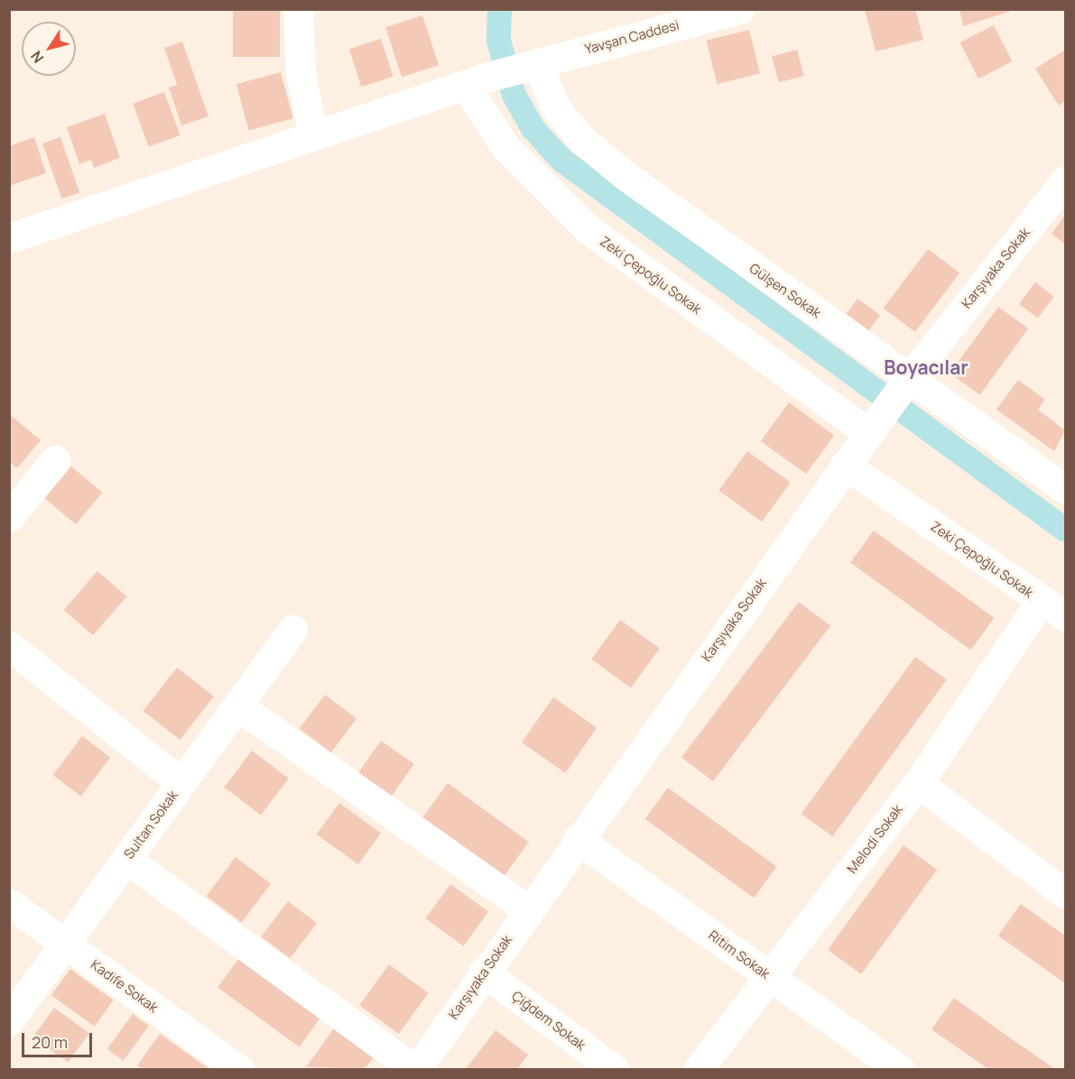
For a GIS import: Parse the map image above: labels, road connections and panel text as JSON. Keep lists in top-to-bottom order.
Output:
{
  "streets": {
    "street": [
      "Yavşan Caddesi",
      "Karşıyaka Sokak",
      "Zeki Çepoğlu Sokak",
      "Gülşen Sokak",
      "Sultan Sokak",
      "Melodi Sokak",
      "Ritim Sokak",
      "Kadife Sokak",
      "Çiğdem Sokak"
    ]
  },
  "crossings": [
    ["Yavşan Caddesi", "Zeki Çepoğlu Sokak"],
    ["Yavşan Caddesi", "Gülşen Sokak"],
    ["Karşıyaka Sokak", "Zeki Çepoğlu Sokak"],
    ["Karşıyaka Sokak", "Gülşen Sokak"],
    ["Karşıyaka Sokak", "Ritim Sokak"],
    ["Karşıyaka Sokak", "Çiğdem Sokak"],
    ["Zeki Çepoğlu Sokak", "Melodi Sokak"],
    ["Sultan Sokak", "Kadife Sokak"],
    ["Melodi Sokak", "Ritim Sokak"]
  ],
  "districts": ["Boyacılar"],
  "scale_bar": "20 m",
  "north": "bottom left"
}
